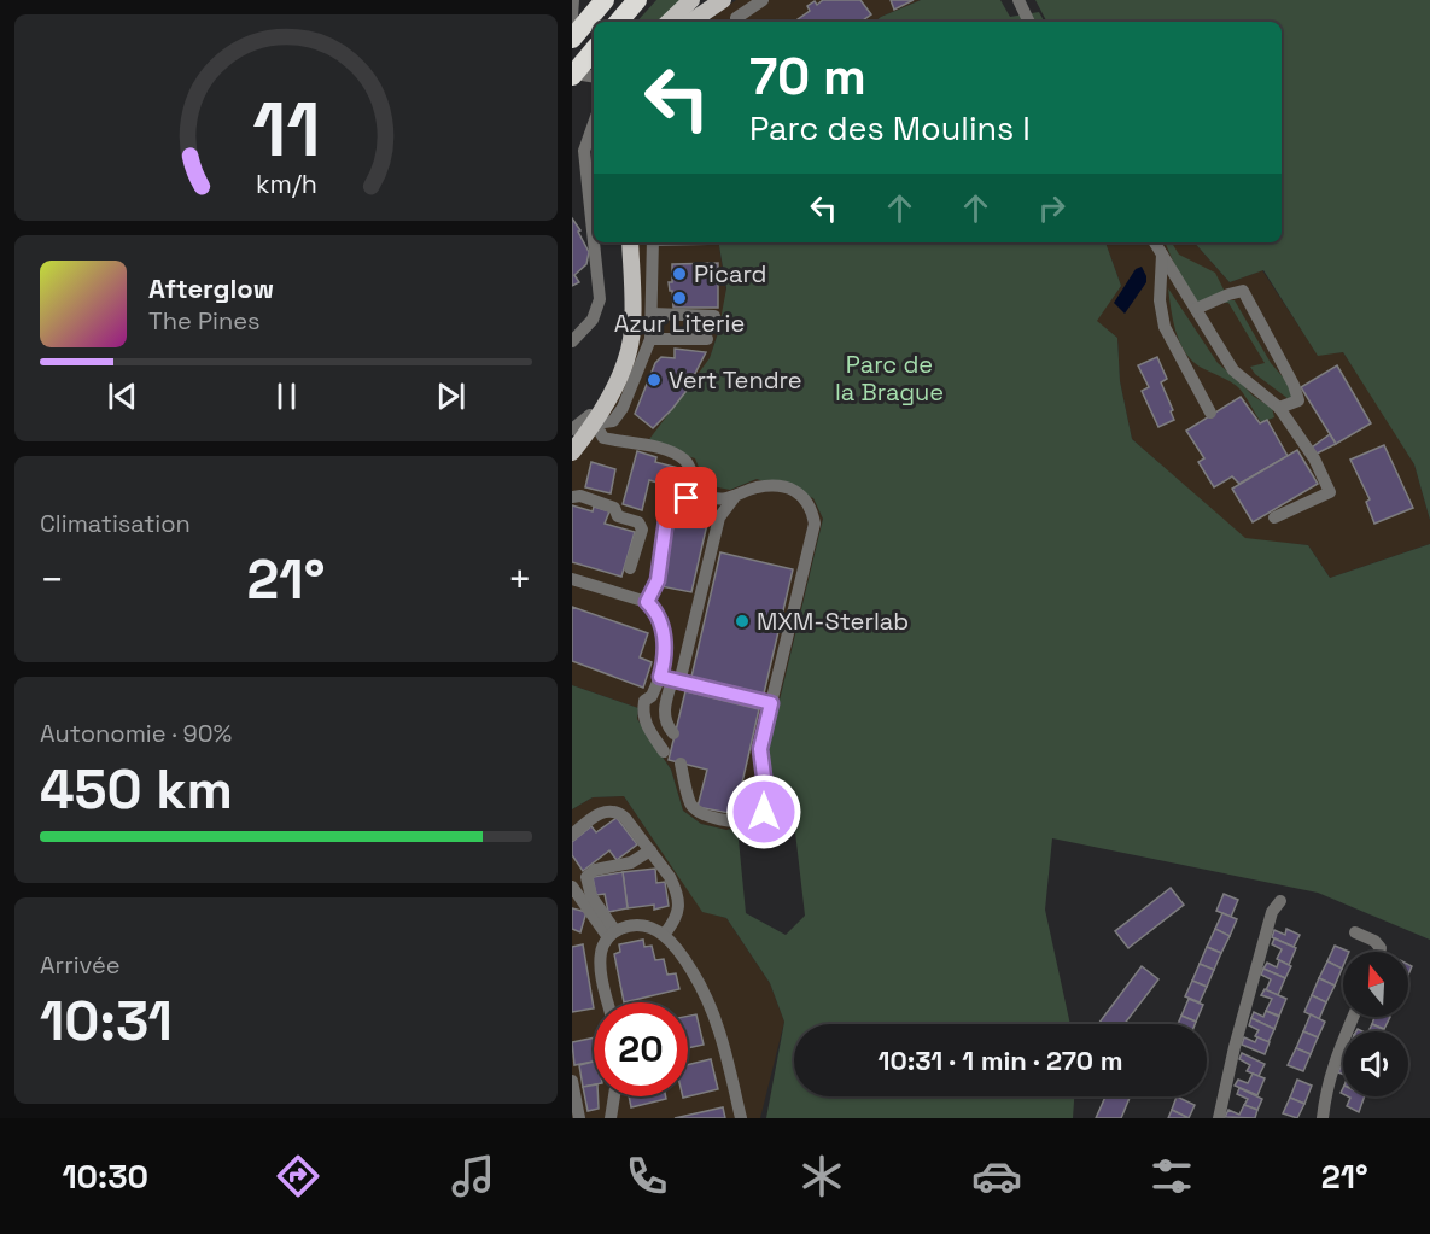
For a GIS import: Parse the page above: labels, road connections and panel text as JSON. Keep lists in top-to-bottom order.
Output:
{
  "parks": ["Parc de la Brague"],
  "places": [
    "Picard",
    "Azur Literie",
    "Vert Tendre",
    "MXM-Sterlab"
  ],
  "north": "top",
  "page": {
    "turn": ["70 m", "Parc des Moulins I"],
    "song": ["Afterglow", "The Pines"],
    "tile": [
      "Climatisation",
      ["Autonomie · 90%", "450 km"],
      ["Arrivée", "10:31"]
    ],
    "heat": ["−", "21°", "+"],
    "limit": "20",
    "trip": "10:31 · 1 min · 270 m",
    "tabs": ["10:30", "21°"],
    "gauge": ["11", "km/h"]
  }
}
